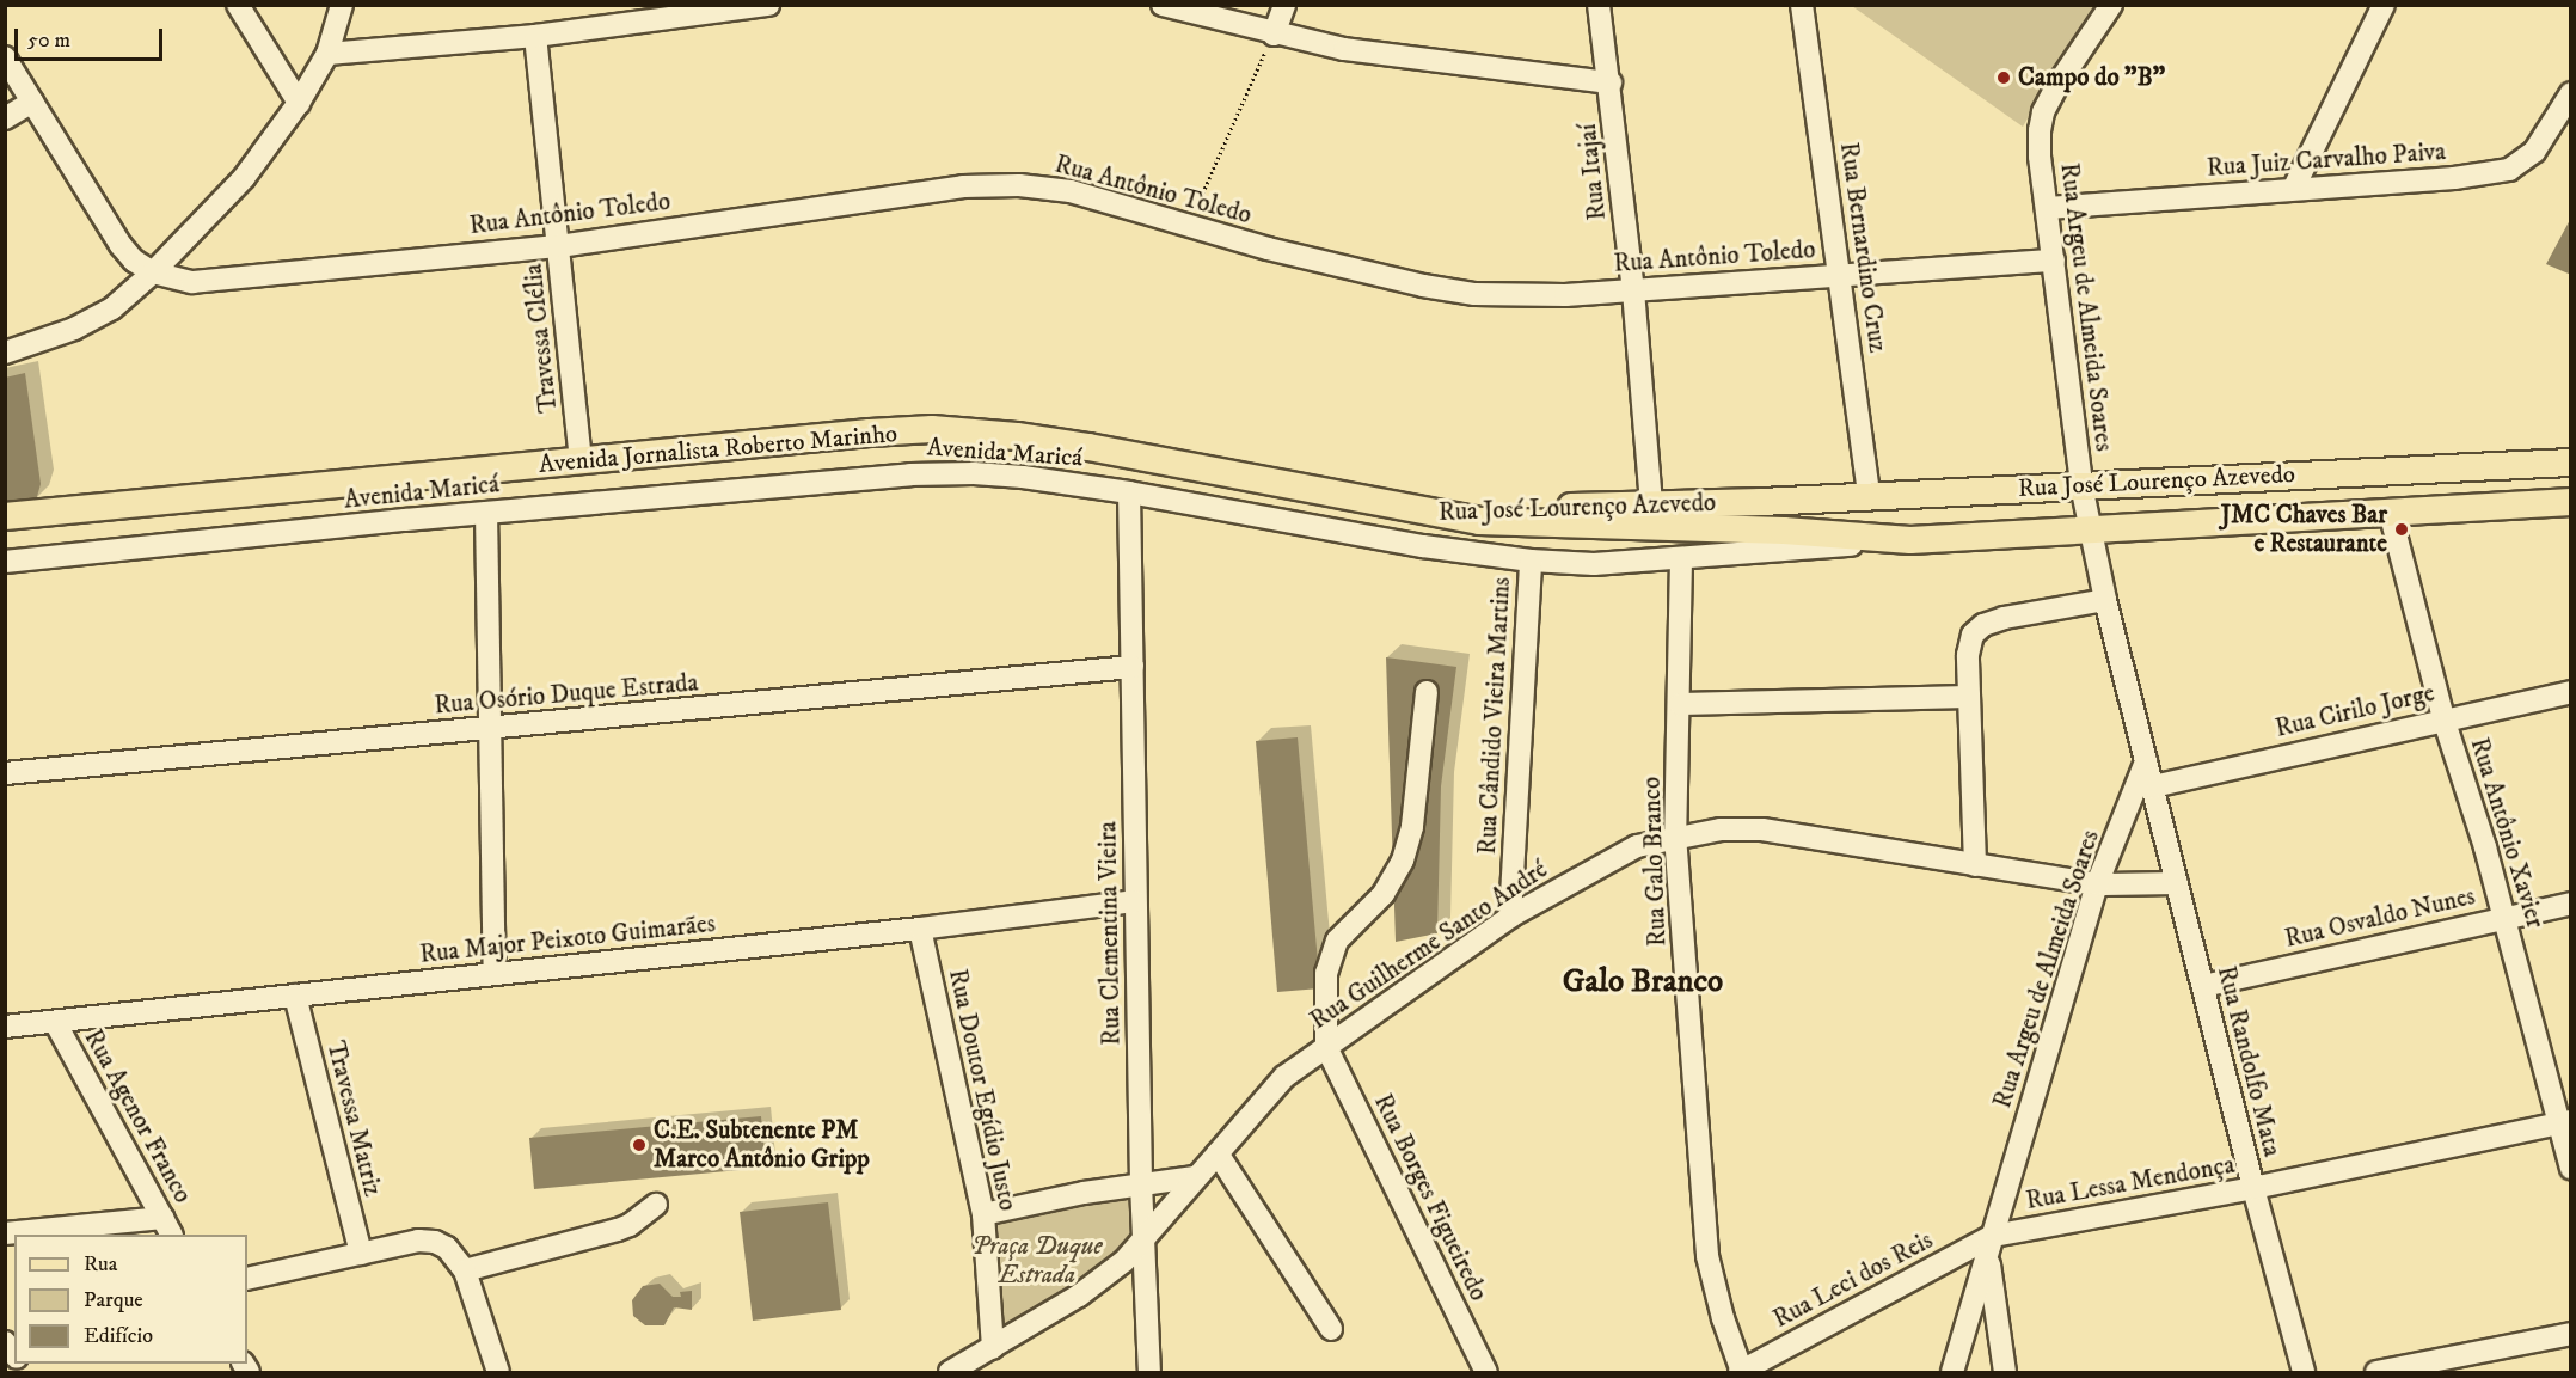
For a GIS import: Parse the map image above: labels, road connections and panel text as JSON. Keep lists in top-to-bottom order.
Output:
{
  "streets": {
    "main road": ["Avenida Jornalista Roberto Marinho", "Rua José Lourenço Azevedo"],
    "street": [
      "Rua Juiz Carvalho Paiva",
      "Rua Itajaí",
      "Rua Antônio Toledo",
      "Rua Bernardino Cruz",
      "Rua Argeu de Almeida Soares",
      "Travessa Clélia",
      "Avenida Maricá",
      "Rua Osório Duque Estrada",
      "Rua Cirilo Jorge",
      "Rua Cândido Vieira Martins",
      "Rua Antônio Xavier",
      "Rua Galo Branco",
      "Rua Osvaldo Nunes",
      "Rua Clementina Vieira",
      "Rua Major Peixoto Guimarães",
      "Rua Guilherme Santo André",
      "Rua Randolfo Mata",
      "Rua Doutor Egídio Justo",
      "Rua Agenor Franco",
      "Travessa Matriz",
      "Rua Lessa Mendonça",
      "Rua Borges Figueiredo",
      "Rua Leci dos Reis"
    ]
  },
  "crossings": [
    ["Rua Juiz Carvalho Paiva", "Rua Argeu de Almeida Soares"],
    ["Rua Itajaí", "Rua Antônio Toledo"],
    ["Rua Itajaí", "Rua José Lourenço Azevedo"],
    ["Rua Antônio Toledo", "Rua Bernardino Cruz"],
    ["Rua Antônio Toledo", "Rua Argeu de Almeida Soares"],
    ["Rua Antônio Toledo", "Travessa Clélia"],
    ["Rua Bernardino Cruz", "Rua José Lourenço Azevedo"],
    ["Rua Argeu de Almeida Soares", "Rua José Lourenço Azevedo"],
    ["Rua Argeu de Almeida Soares", "Rua Guilherme Santo André"],
    ["Rua Argeu de Almeida Soares", "Rua Randolfo Mata"],
    ["Rua Argeu de Almeida Soares", "Rua Lessa Mendonça"],
    ["Rua Argeu de Almeida Soares", "Rua Leci dos Reis"],
    ["Travessa Clélia", "Avenida Jornalista Roberto Marinho"],
    ["Avenida Jornalista Roberto Marinho", "Rua José Lourenço Azevedo"],
    ["Avenida Maricá", "Rua José Lourenço Azevedo"],
    ["Avenida Maricá", "Rua Cândido Vieira Martins"],
    ["Avenida Maricá", "Rua Galo Branco"],
    ["Avenida Maricá", "Rua Clementina Vieira"],
    ["Rua José Lourenço Azevedo", "Rua Antônio Xavier"],
    ["Rua Osório Duque Estrada", "Rua Clementina Vieira"],
    ["Rua Cirilo Jorge", "Rua Antônio Xavier"],
    ["Rua Cirilo Jorge", "Rua Randolfo Mata"],
    ["Rua Cândido Vieira Martins", "Rua Guilherme Santo André"],
    ["Rua Antônio Xavier", "Rua Osvaldo Nunes"],
    ["Rua Antônio Xavier", "Rua Lessa Mendonça"],
    ["Rua Galo Branco", "Rua Guilherme Santo André"],
    ["Rua Galo Branco", "Rua Leci dos Reis"],
    ["Rua Osvaldo Nunes", "Rua Randolfo Mata"],
    ["Rua Clementina Vieira", "Rua Major Peixoto Guimarães"],
    ["Rua Clementina Vieira", "Rua Guilherme Santo André"],
    ["Rua Major Peixoto Guimarães", "Rua Doutor Egídio Justo"],
    ["Rua Major Peixoto Guimarães", "Rua Agenor Franco"],
    ["Rua Major Peixoto Guimarães", "Travessa Matriz"],
    ["Rua Guilherme Santo André", "Rua Randolfo Mata"],
    ["Rua Guilherme Santo André", "Rua Doutor Egídio Justo"],
    ["Rua Guilherme Santo André", "Rua Borges Figueiredo"],
    ["Rua Randolfo Mata", "Rua Lessa Mendonça"],
    ["Rua Lessa Mendonça", "Rua Leci dos Reis"]
  ],
  "districts": ["Galo Branco"],
  "parks": ["Praça Duque Estrada"],
  "places": ["Campo do \"B\"", "JMC Chaves Bar e Restaurante", "C.E. Subtenente PM Marco Antônio Gripp"],
  "legend": ["Rua", "Parque", "Edifício"],
  "scale_bar": "50 m"
}
